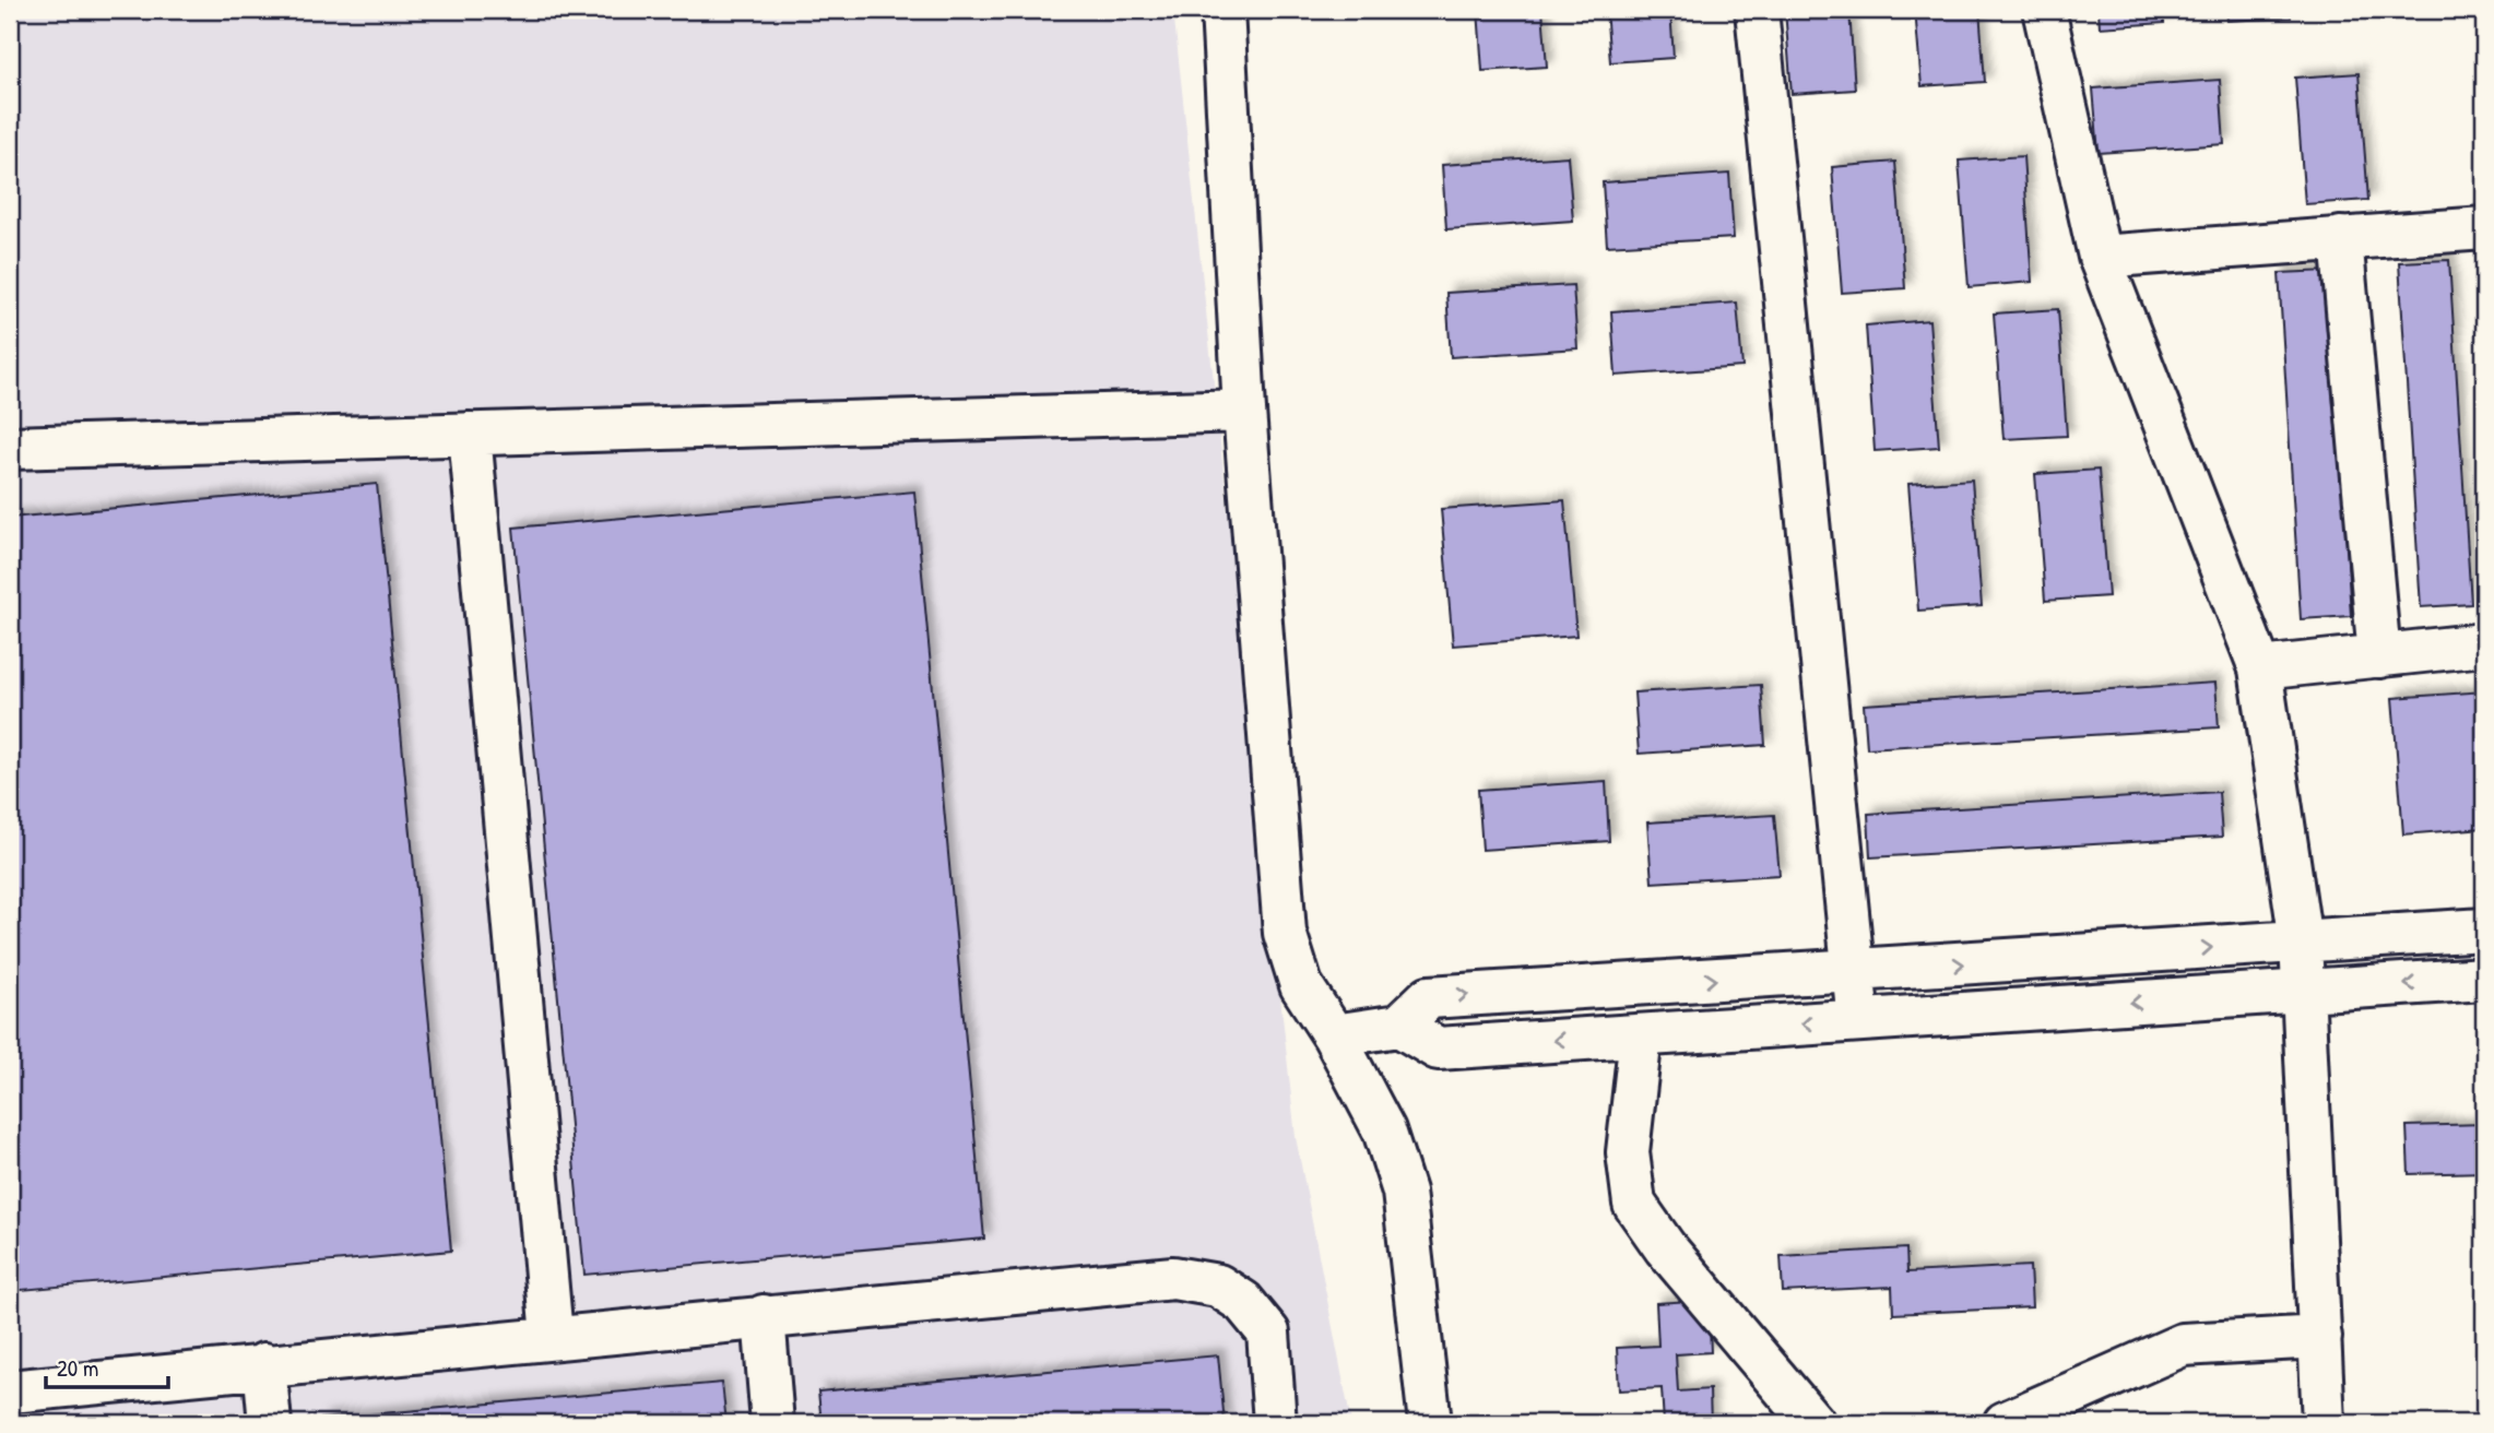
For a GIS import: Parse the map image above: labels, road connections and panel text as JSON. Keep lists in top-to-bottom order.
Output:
{
  "scale_bar": "20 m"
}
